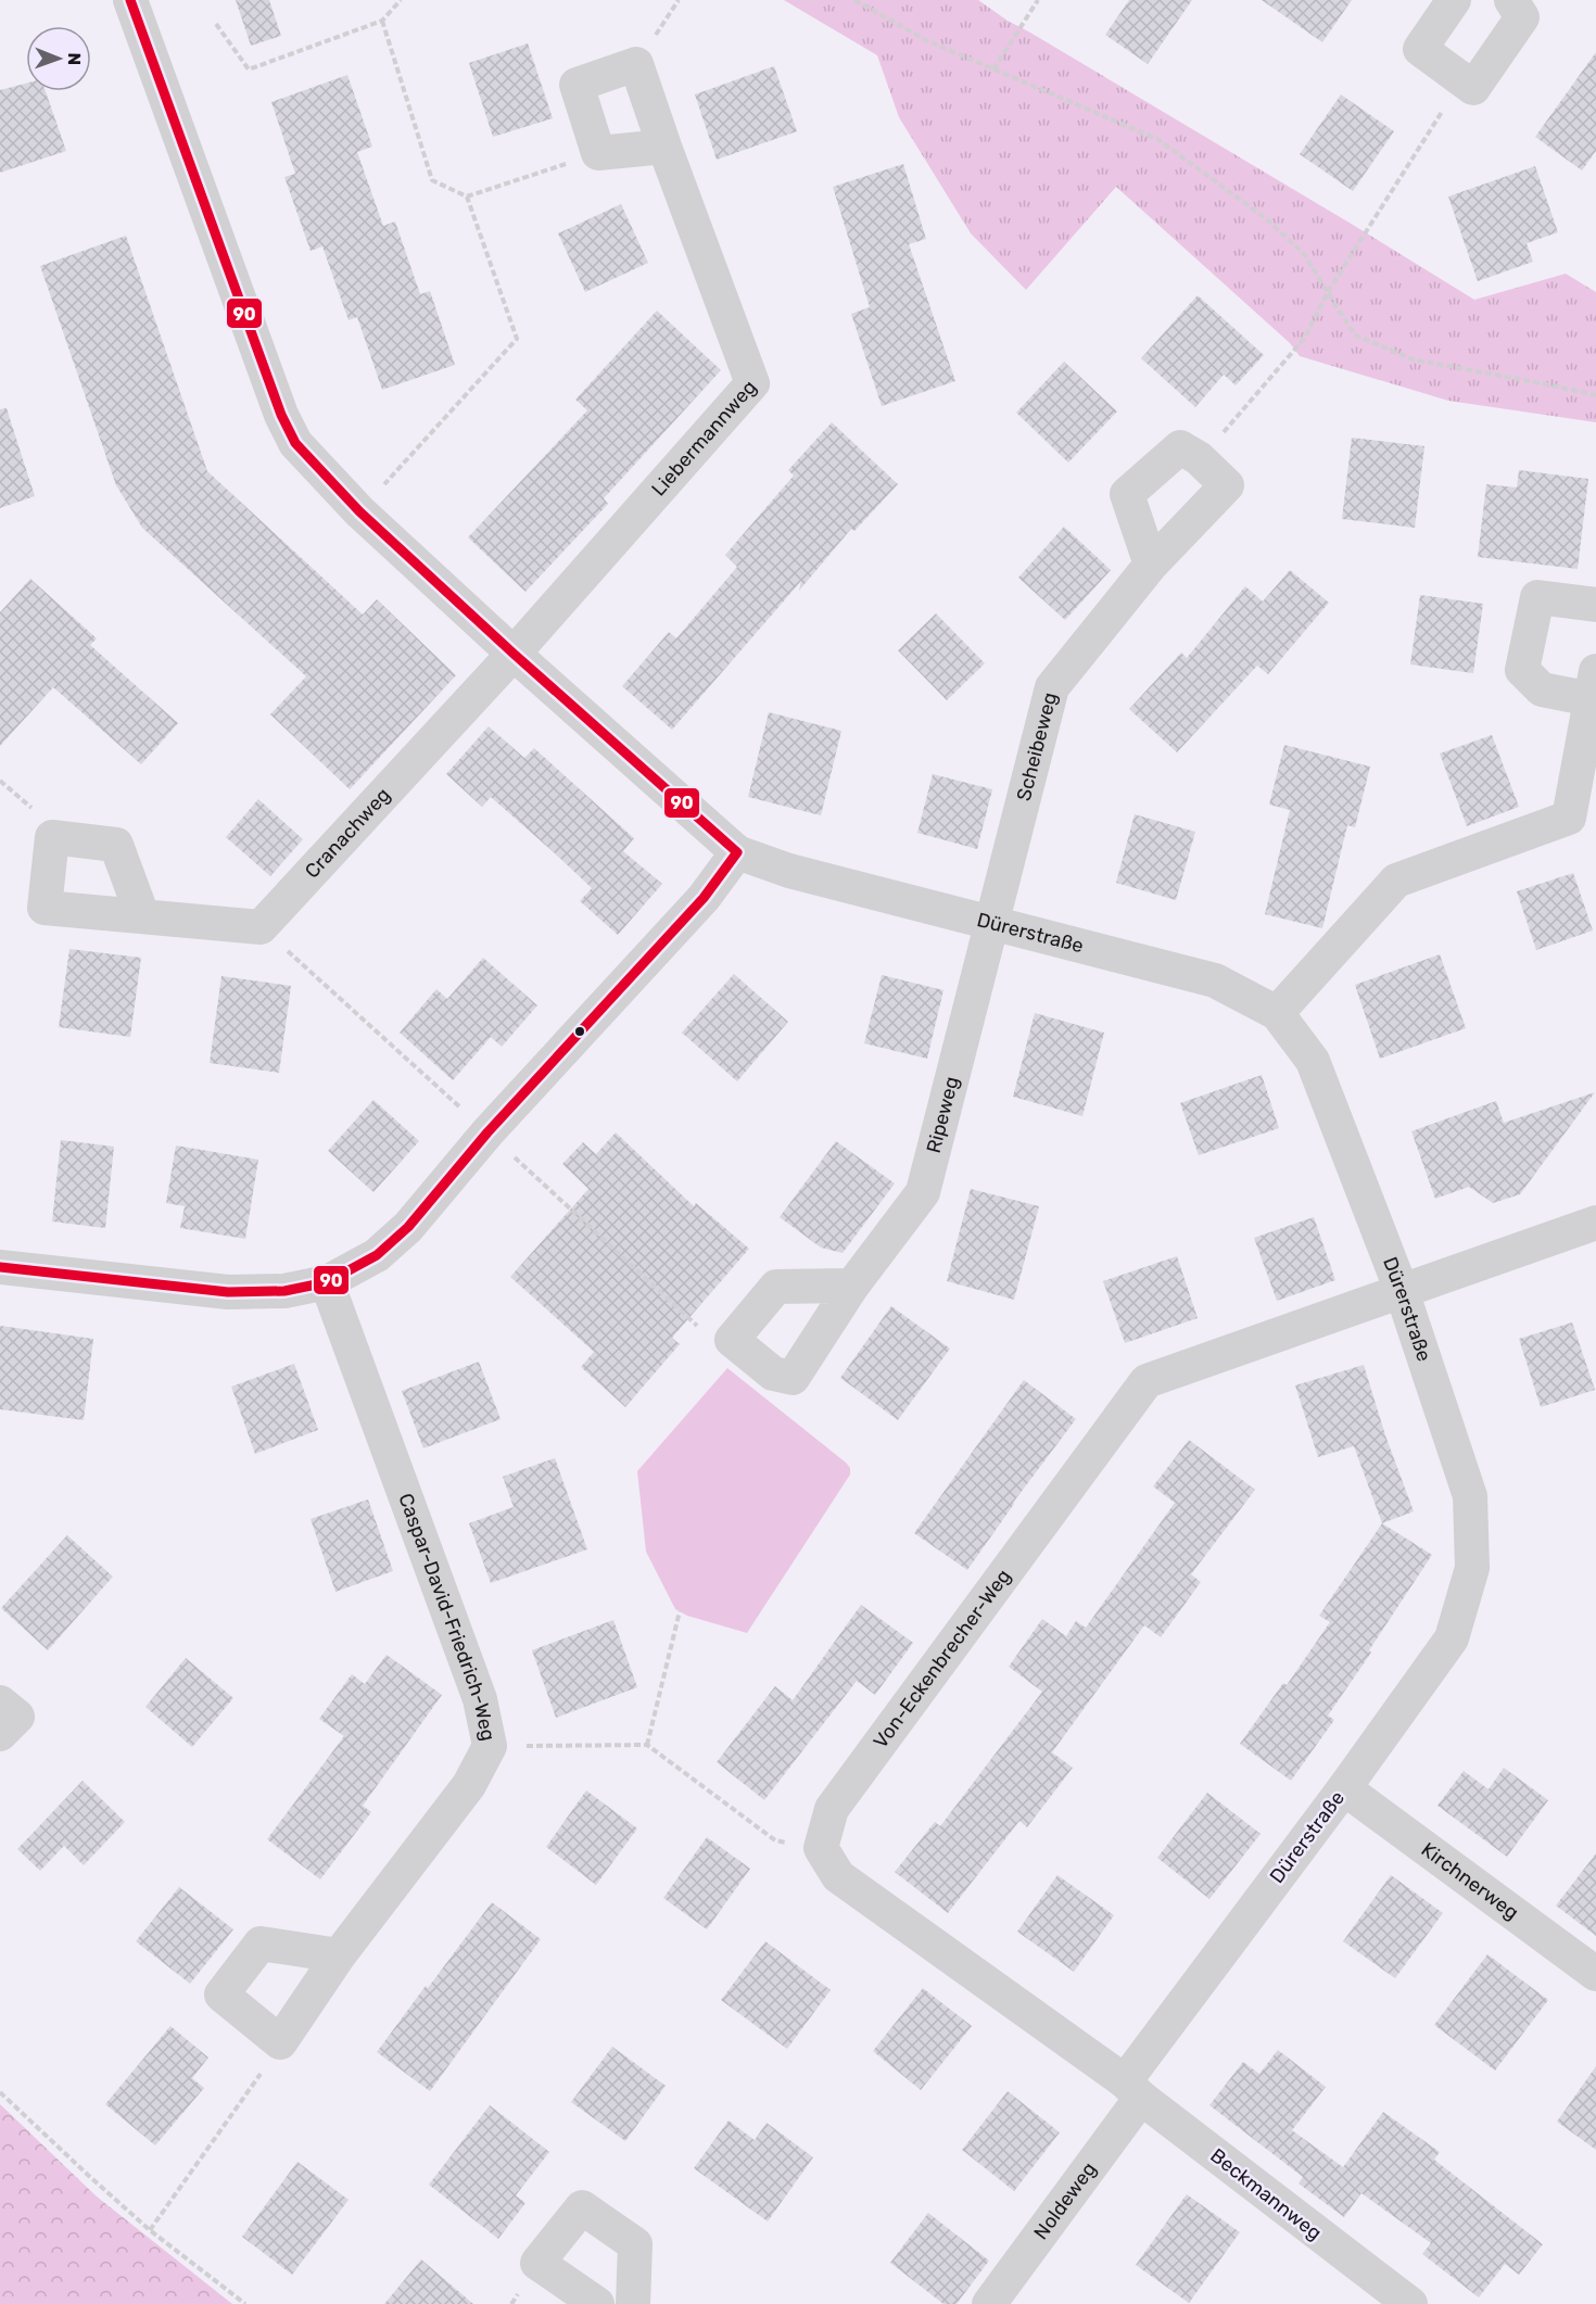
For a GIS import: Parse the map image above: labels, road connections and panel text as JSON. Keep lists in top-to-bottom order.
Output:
{
  "streets": {
    "street": [
      "Liebermannweg",
      "Scheibeweg",
      "Cranachweg",
      "Dürerstraße",
      "Ripeweg",
      "Caspar-David-Friedrich-Weg",
      "Von-Eckenbrecher-Weg",
      "Kirchnerweg",
      "Beckmannweg",
      "Noldeweg"
    ]
  },
  "crossings": [
    ["Liebermannweg", "Cranachweg"],
    ["Scheibeweg", "Dürerstraße"],
    ["Scheibeweg", "Ripeweg"],
    ["Dürerstraße", "Ripeweg"],
    ["Dürerstraße", "Von-Eckenbrecher-Weg"],
    ["Dürerstraße", "Kirchnerweg"],
    ["Dürerstraße", "Beckmannweg"],
    ["Dürerstraße", "Noldeweg"],
    ["Beckmannweg", "Noldeweg"]
  ],
  "lines": ["transit line 90"],
  "north": "right"
}
